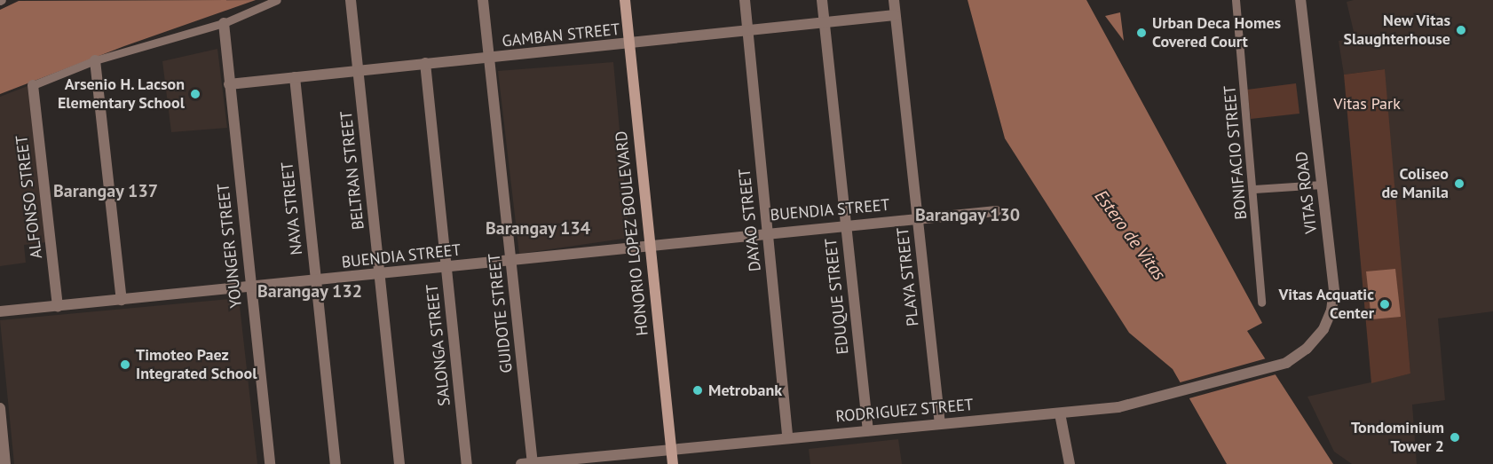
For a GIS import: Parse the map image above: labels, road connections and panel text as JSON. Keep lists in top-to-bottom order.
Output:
{
  "streets": {
    "main road": ["HONORIO LOPEZ BOULEVARD"],
    "street": [
      "GAMBAN STREET",
      "BONIFACIO STREET",
      "BELTRAN STREET",
      "VITAS ROAD",
      "ALFONSO STREET",
      "NAVA STREET",
      "BUENDIA STREET",
      "DAYAO STREET",
      "YOUNGER STREET",
      "PLAYA STREET",
      "EDUQUE STREET",
      "GUIDOTE STREET",
      "SALONGA STREET",
      "RODRIGUEZ STREET"
    ]
  },
  "crossings": [
    ["GAMBAN STREET", "BELTRAN STREET"],
    ["GAMBAN STREET", "NAVA STREET"],
    ["GAMBAN STREET", "DAYAO STREET"],
    ["GAMBAN STREET", "HONORIO LOPEZ BOULEVARD"],
    ["GAMBAN STREET", "YOUNGER STREET"],
    ["GAMBAN STREET", "PLAYA STREET"],
    ["GAMBAN STREET", "EDUQUE STREET"],
    ["GAMBAN STREET", "GUIDOTE STREET"],
    ["GAMBAN STREET", "SALONGA STREET"],
    ["BELTRAN STREET", "BUENDIA STREET"],
    ["VITAS ROAD", "RODRIGUEZ STREET"],
    ["ALFONSO STREET", "BUENDIA STREET"],
    ["NAVA STREET", "BUENDIA STREET"],
    ["BUENDIA STREET", "DAYAO STREET"],
    ["BUENDIA STREET", "HONORIO LOPEZ BOULEVARD"],
    ["BUENDIA STREET", "YOUNGER STREET"],
    ["BUENDIA STREET", "PLAYA STREET"],
    ["BUENDIA STREET", "EDUQUE STREET"],
    ["BUENDIA STREET", "GUIDOTE STREET"],
    ["BUENDIA STREET", "SALONGA STREET"],
    ["DAYAO STREET", "RODRIGUEZ STREET"],
    ["HONORIO LOPEZ BOULEVARD", "RODRIGUEZ STREET"],
    ["PLAYA STREET", "RODRIGUEZ STREET"],
    ["EDUQUE STREET", "RODRIGUEZ STREET"],
    ["GUIDOTE STREET", "RODRIGUEZ STREET"]
  ],
  "districts": [
    "Barangay 137",
    "Barangay 130",
    "Barangay 134",
    "Barangay 132"
  ],
  "water": ["Estero de Vitas"],
  "parks": ["Vitas Park"],
  "places": [
    "New Vitas Slaughterhouse",
    "Urban Deca Homes Covered Court",
    "Arsenio H. Lacson Elementary School",
    "Coliseo de Manila",
    "Vitas Acquatic Center",
    "Timoteo Paez Integrated School",
    "Metrobank",
    "Tondominium Tower 2"
  ]
}
